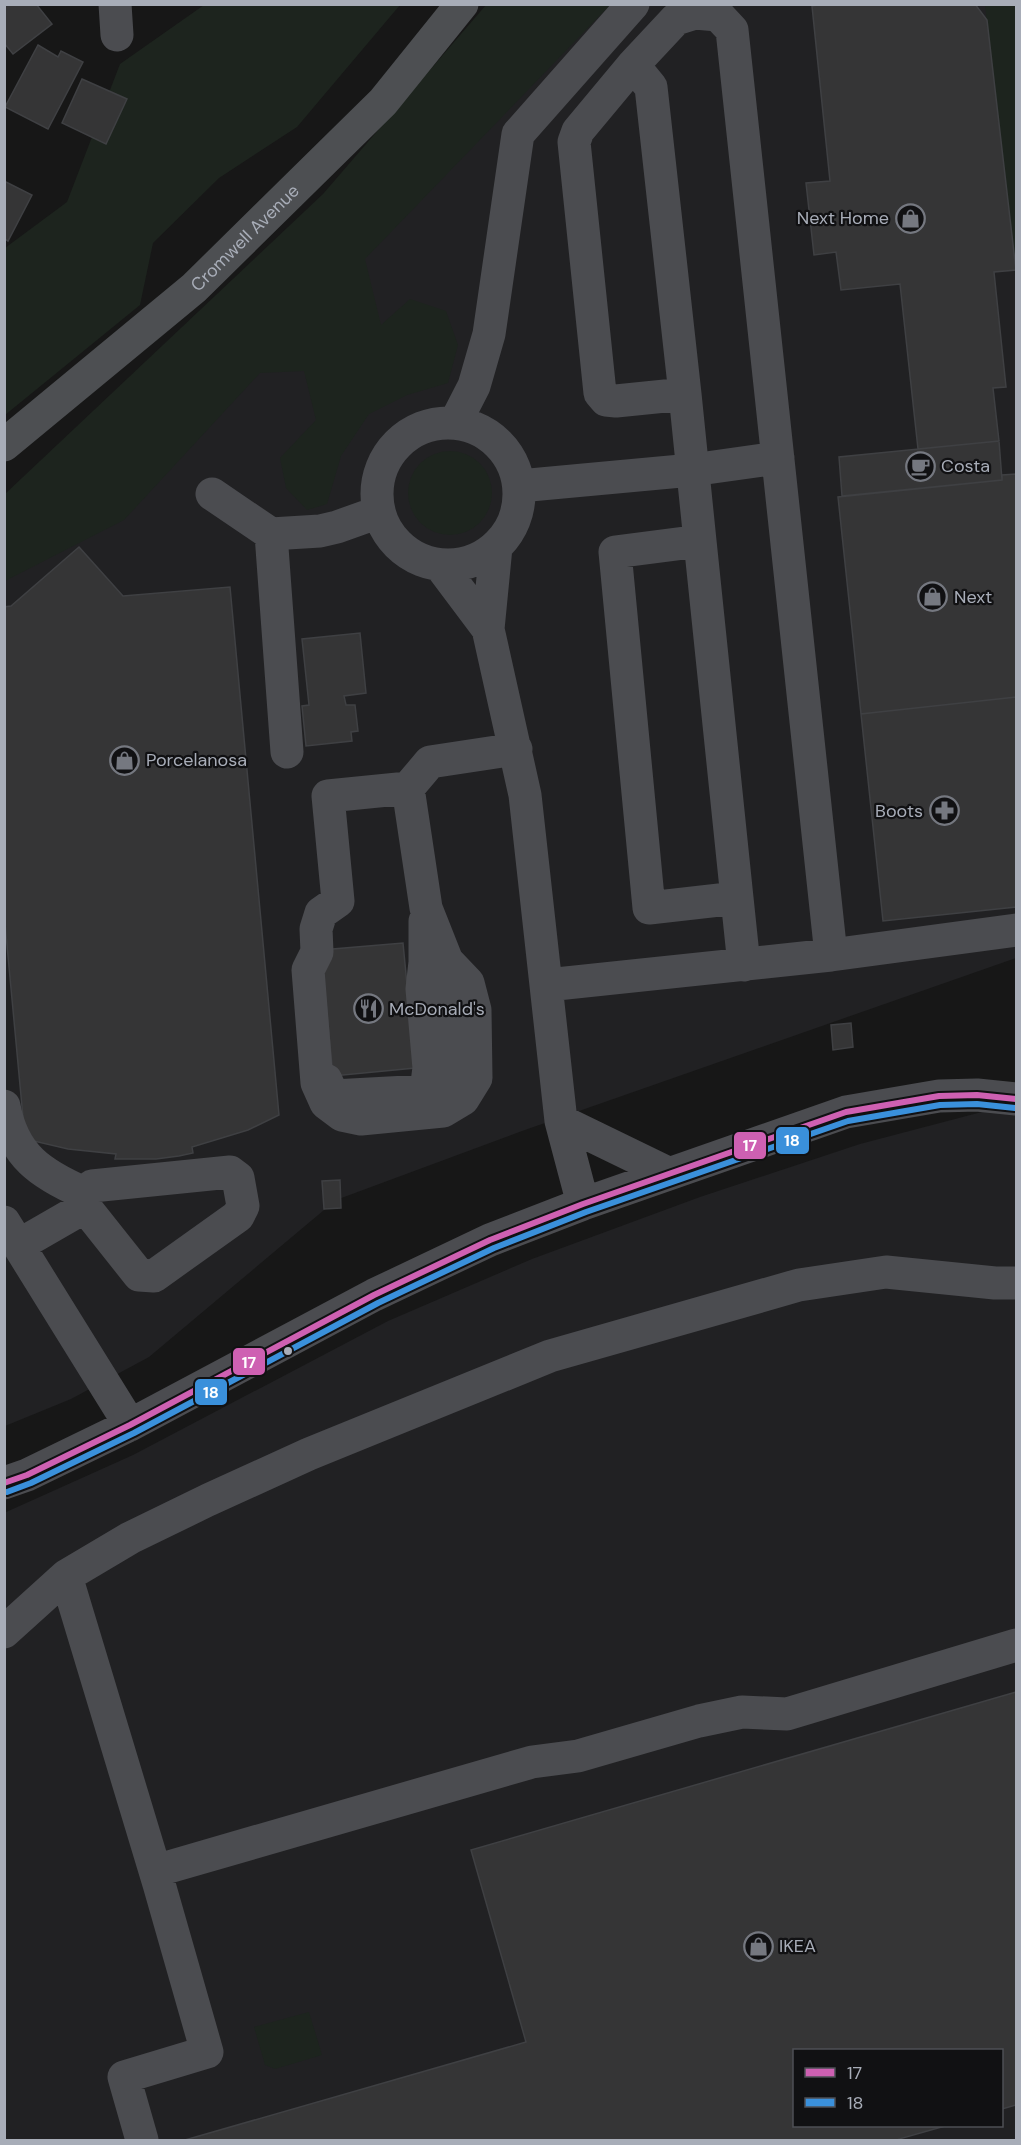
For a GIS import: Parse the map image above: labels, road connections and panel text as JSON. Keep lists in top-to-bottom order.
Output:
{
  "streets": {
    "main road": ["Cromwell Avenue"]
  },
  "places": {
    "shop": [
      "Next Home",
      "Next",
      "Porcelanosa",
      "IKEA"
    ],
    "cafe": ["Costa"],
    "pharmacy": ["Boots"],
    "restaurant": ["McDonald's"]
  },
  "lines": ["transit line 17", "transit line 18"],
  "legend": ["17", "18"]
}
